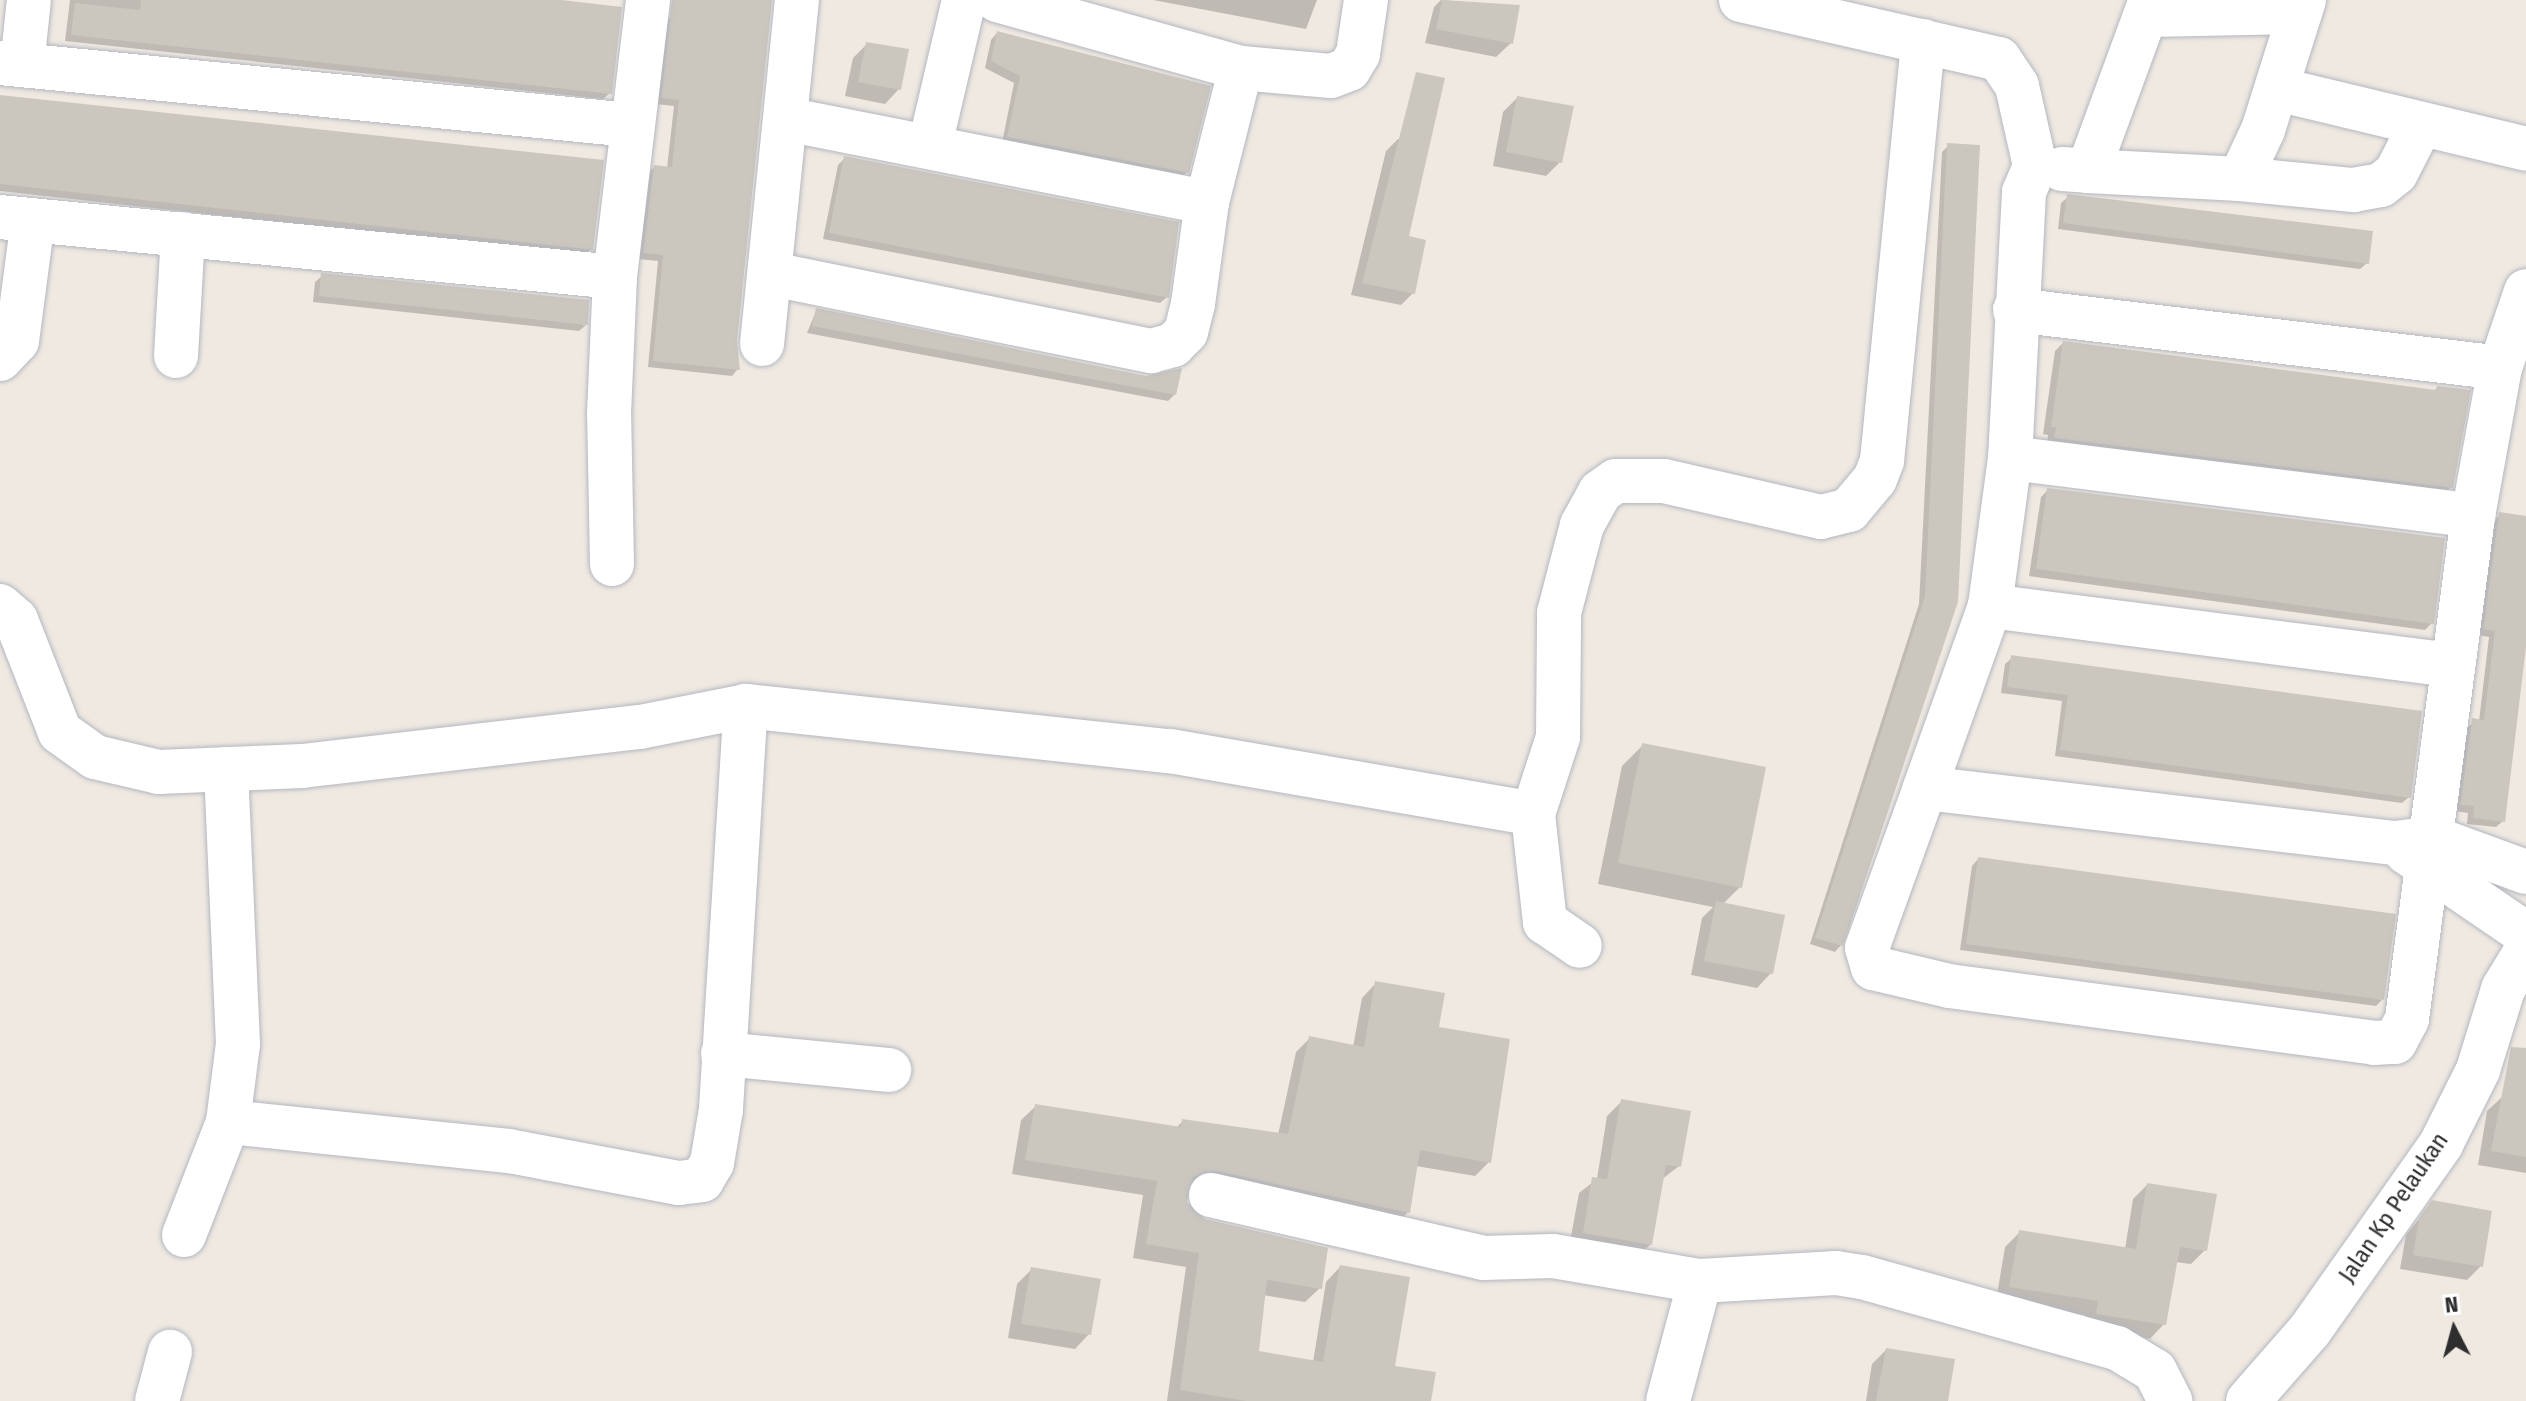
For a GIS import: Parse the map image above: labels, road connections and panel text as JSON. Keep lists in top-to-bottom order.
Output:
{
  "streets": {
    "street": ["Jalan Kp Pelaukan"]
  },
  "north": "top"
}
